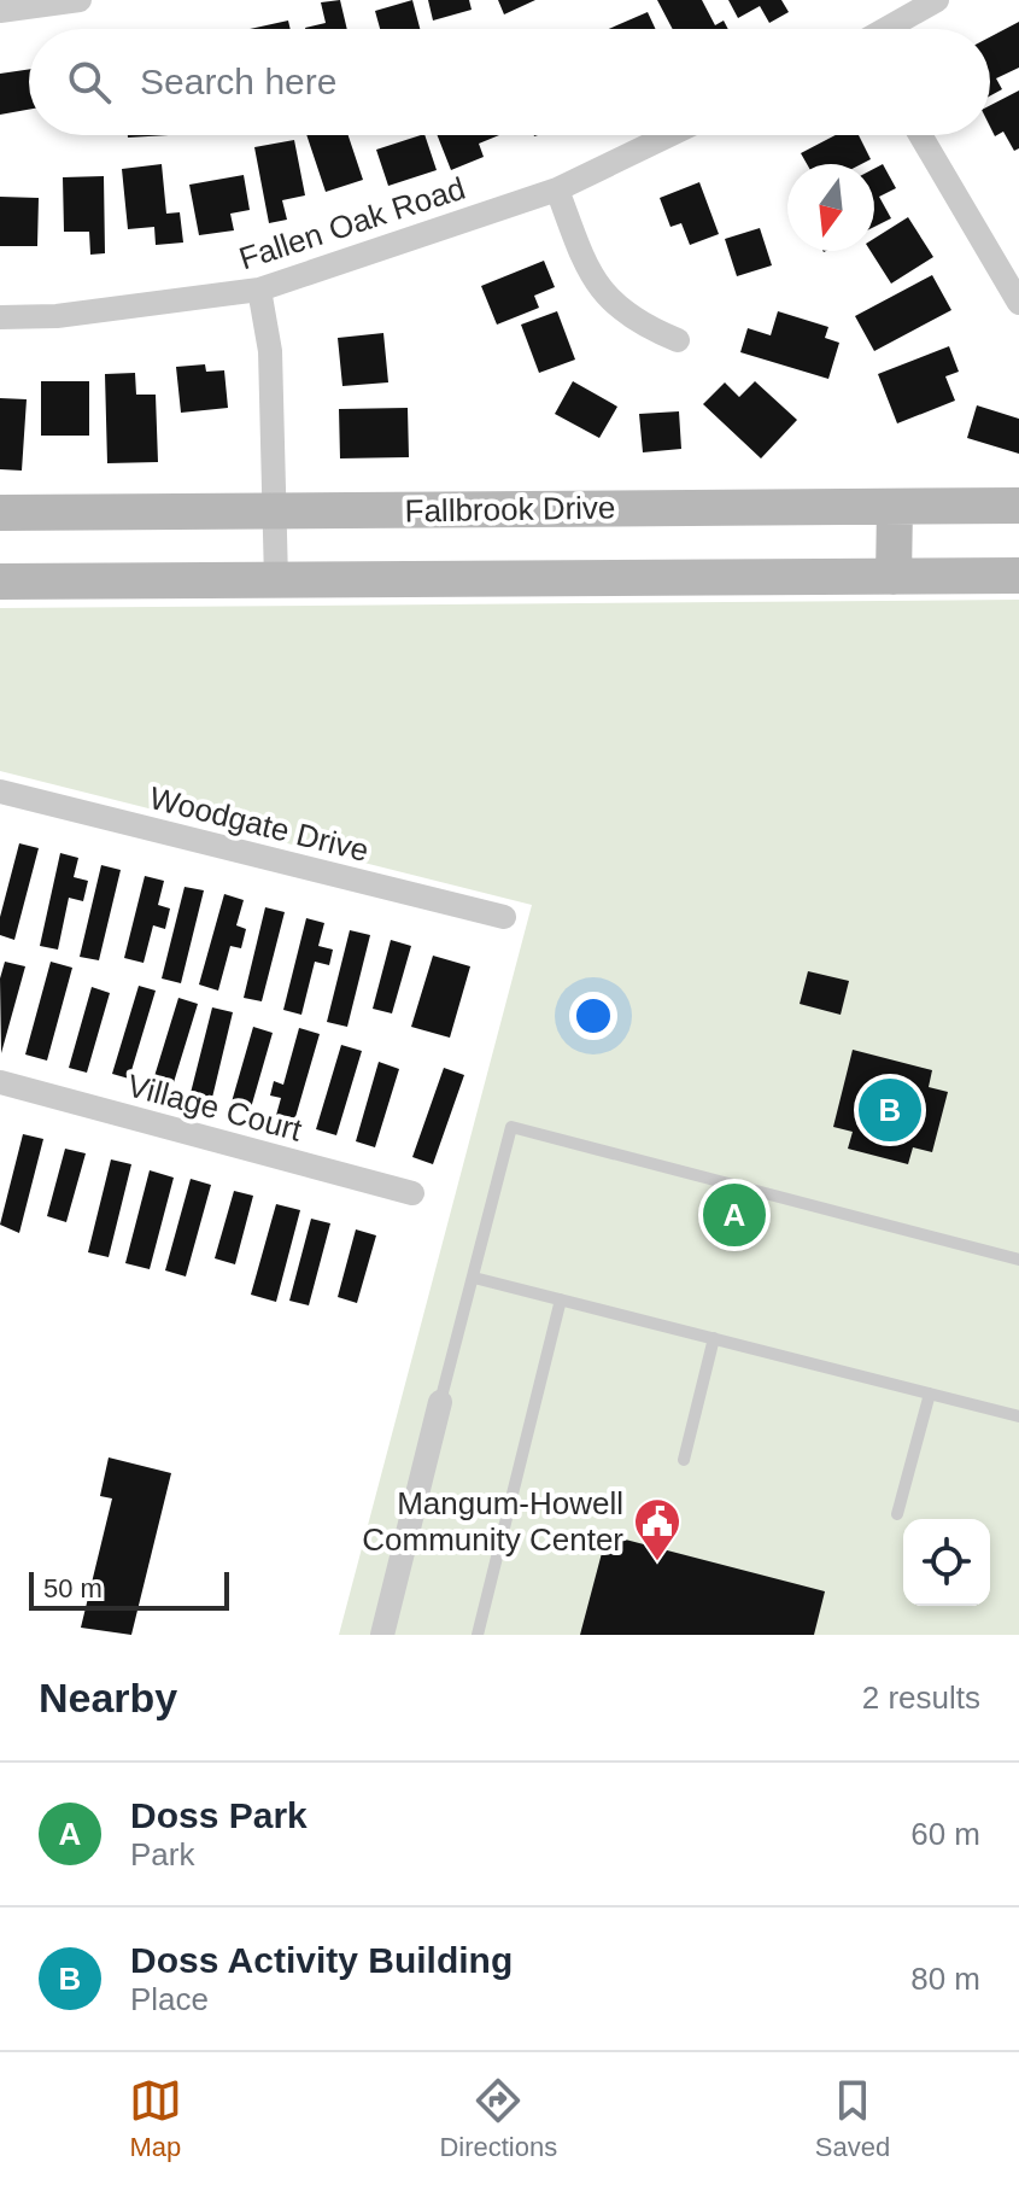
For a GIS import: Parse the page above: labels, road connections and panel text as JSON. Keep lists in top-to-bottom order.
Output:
{
  "streets": {
    "main road": ["Fallbrook Drive"],
    "street": ["Fallen Oak Road", "Woodgate Drive", "Village Court"]
  },
  "places": {
    "public building": ["Mangum-Howell Community Center"]
  },
  "scale_bar": "50 m",
  "north": "bottom",
  "page": {
    "search": "Search here",
    "pins": ["B", "A"],
    "scale": "50 m",
    "heading": ["Nearby", "2 results"],
    "list": [
      {
        "mark": "A",
        "name": "Doss Park",
        "note": "Park",
        "value": "60 m"
      },
      {
        "mark": "B",
        "name": "Doss Activity Building",
        "note": "Place",
        "value": "80 m"
      }
    ],
    "nav": ["Map", "Directions", "Saved"]
  }
}
